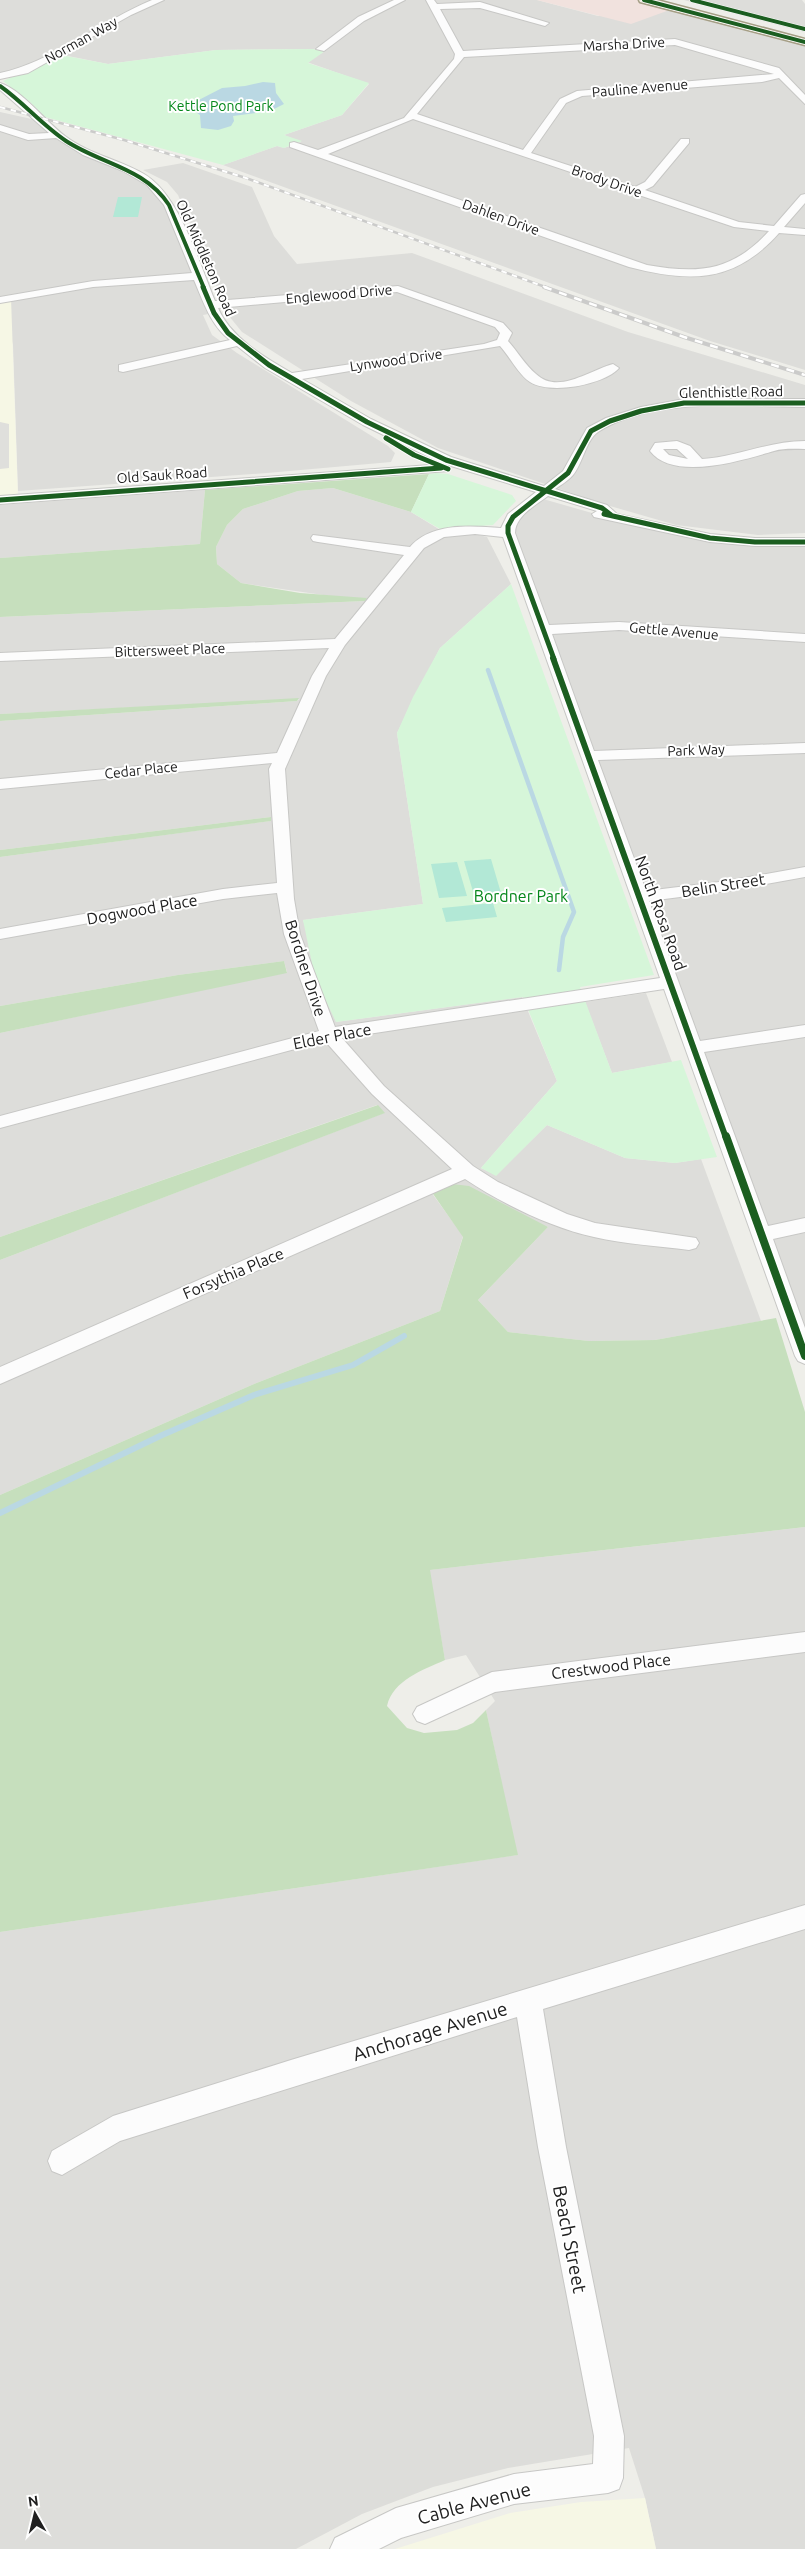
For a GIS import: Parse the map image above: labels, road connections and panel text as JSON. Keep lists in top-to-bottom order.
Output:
{
  "streets": {
    "street": [
      "Norman Way",
      "Marsha Drive",
      "Pauline Avenue",
      "Brody Drive",
      "Dahlen Drive",
      "Old Middleton Road",
      "Englewood Drive",
      "Lynwood Drive",
      "Glenthistle Road",
      "Old Sauk Road",
      "Gettle Avenue",
      "Bittersweet Place",
      "Park Way",
      "Cedar Place",
      "Belin Street",
      "Dogwood Place",
      "North Rosa Road",
      "Bordner Drive",
      "Elder Place",
      "Forsythia Place",
      "Crestwood Place",
      "Anchorage Avenue",
      "Beach Street",
      "Cable Avenue"
    ]
  },
  "crossings": [
    ["Marsha Drive", "Pauline Avenue"],
    ["Pauline Avenue", "Brody Drive"],
    ["Brody Drive", "Dahlen Drive"],
    ["Old Middleton Road", "Englewood Drive"],
    ["Old Middleton Road", "Lynwood Drive"],
    ["Old Middleton Road", "Glenthistle Road"],
    ["Old Middleton Road", "Old Sauk Road"],
    ["Englewood Drive", "Lynwood Drive"],
    ["Gettle Avenue", "North Rosa Road"],
    ["Bittersweet Place", "Bordner Drive"],
    ["Park Way", "North Rosa Road"],
    ["Cedar Place", "Bordner Drive"],
    ["Belin Street", "North Rosa Road"],
    ["Dogwood Place", "Bordner Drive"],
    ["North Rosa Road", "Bordner Drive"],
    ["North Rosa Road", "Elder Place"],
    ["Bordner Drive", "Elder Place"],
    ["Bordner Drive", "Forsythia Place"],
    ["Anchorage Avenue", "Beach Street"],
    ["Beach Street", "Cable Avenue"]
  ],
  "parks": ["Kettle Pond Park", "Bordner Park"],
  "north": "top"
}
